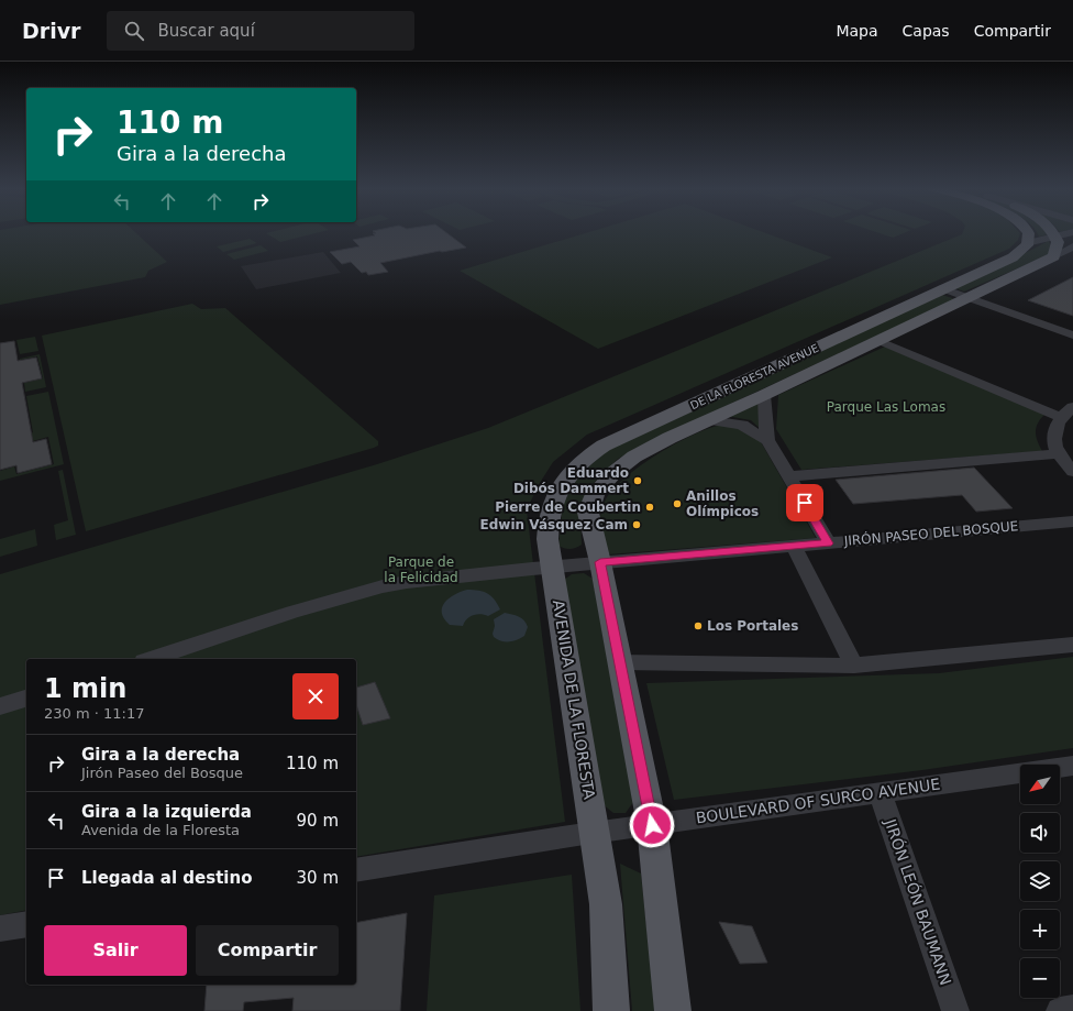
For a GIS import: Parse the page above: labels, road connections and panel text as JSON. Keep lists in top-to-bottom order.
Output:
{
  "streets": {
    "main road": ["DE LA FLORESTA AVENUE", "AVENIDA DE LA FLORESTA"],
    "street": ["JIRÓN PASEO DEL BOSQUE", "BOULEVARD OF SURCO AVENUE", "JIRÓN LEÓN BAUMANN"]
  },
  "crossings": [
    ["DE LA FLORESTA AVENUE", "JIRÓN PASEO DEL BOSQUE"],
    ["DE LA FLORESTA AVENUE", "AVENIDA DE LA FLORESTA"],
    ["JIRÓN PASEO DEL BOSQUE", "AVENIDA DE LA FLORESTA"],
    ["AVENIDA DE LA FLORESTA", "BOULEVARD OF SURCO AVENUE"],
    ["BOULEVARD OF SURCO AVENUE", "JIRÓN LEÓN BAUMANN"]
  ],
  "parks": ["Parque Las Lomas", "Parque de la Felicidad"],
  "places": [
    "Eduardo Dibós Dammert",
    "Anillos Olímpicos",
    "Pierre de Coubertin",
    "Edwin Vásquez Cam",
    "Los Portales"
  ],
  "north": "bottom left",
  "page": {
    "header": "Drivr",
    "search": "Buscar aquí",
    "nav": ["Mapa", "Capas", "Compartir"],
    "turn": ["110 m", "Gira a la derecha"],
    "heading": ["1 min", "230 m · 11:17"],
    "list": [
      {
        "name": "Gira a la derecha",
        "note": "Jirón Paseo del Bosque",
        "value": "110 m"
      },
      {
        "name": "Gira a la izquierda",
        "note": "Avenida de la Floresta",
        "value": "90 m"
      },
      {
        "name": "Llegada al destino",
        "value": "30 m"
      }
    ],
    "map_buttons": ["+", "−"],
    "buttons": ["Salir", "Compartir"]
  }
}
